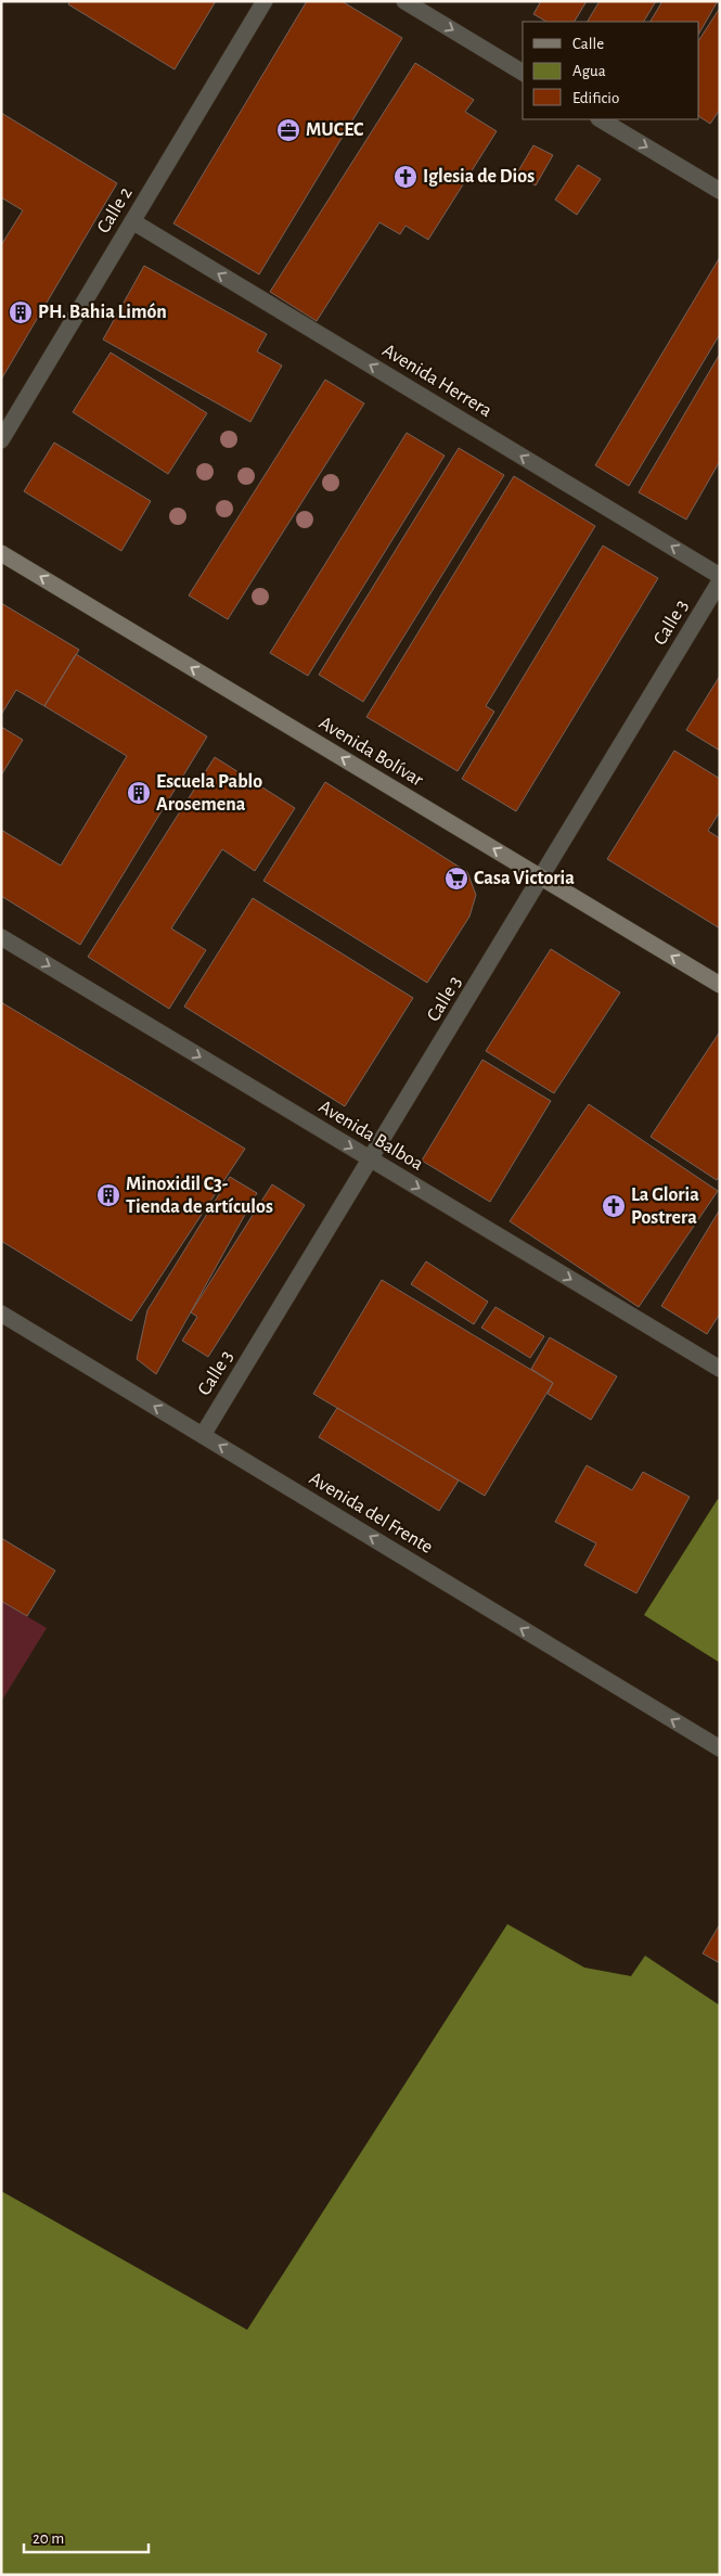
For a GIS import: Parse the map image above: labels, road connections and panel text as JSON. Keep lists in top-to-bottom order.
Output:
{
  "streets": {
    "street": [
      "Calle 2",
      "Avenida Herrera",
      "Calle 3",
      "Avenida Bolívar",
      "Avenida Balboa",
      "Avenida del Frente"
    ]
  },
  "crossings": [
    ["Calle 2", "Avenida Herrera"],
    ["Calle 3", "Avenida Bolívar"],
    ["Calle 3", "Avenida Balboa"],
    ["Calle 3", "Avenida del Frente"]
  ],
  "one_way": [
    "Avenida Herrera",
    "Avenida Bolívar",
    "Avenida Balboa",
    "Avenida del Frente"
  ],
  "places": {
    "office": ["MUCEC"],
    "church": ["Iglesia de Dios", "La Gloria Postrera"],
    "building": ["PH. Bahia Limón", "Escuela Pablo Arosemena", "Minoxidil C3- Tienda de artículos"],
    "supermarket": ["Casa Victoria"]
  },
  "legend": ["Calle", "Agua", "Edificio"],
  "scale_bar": "20 m"
}
